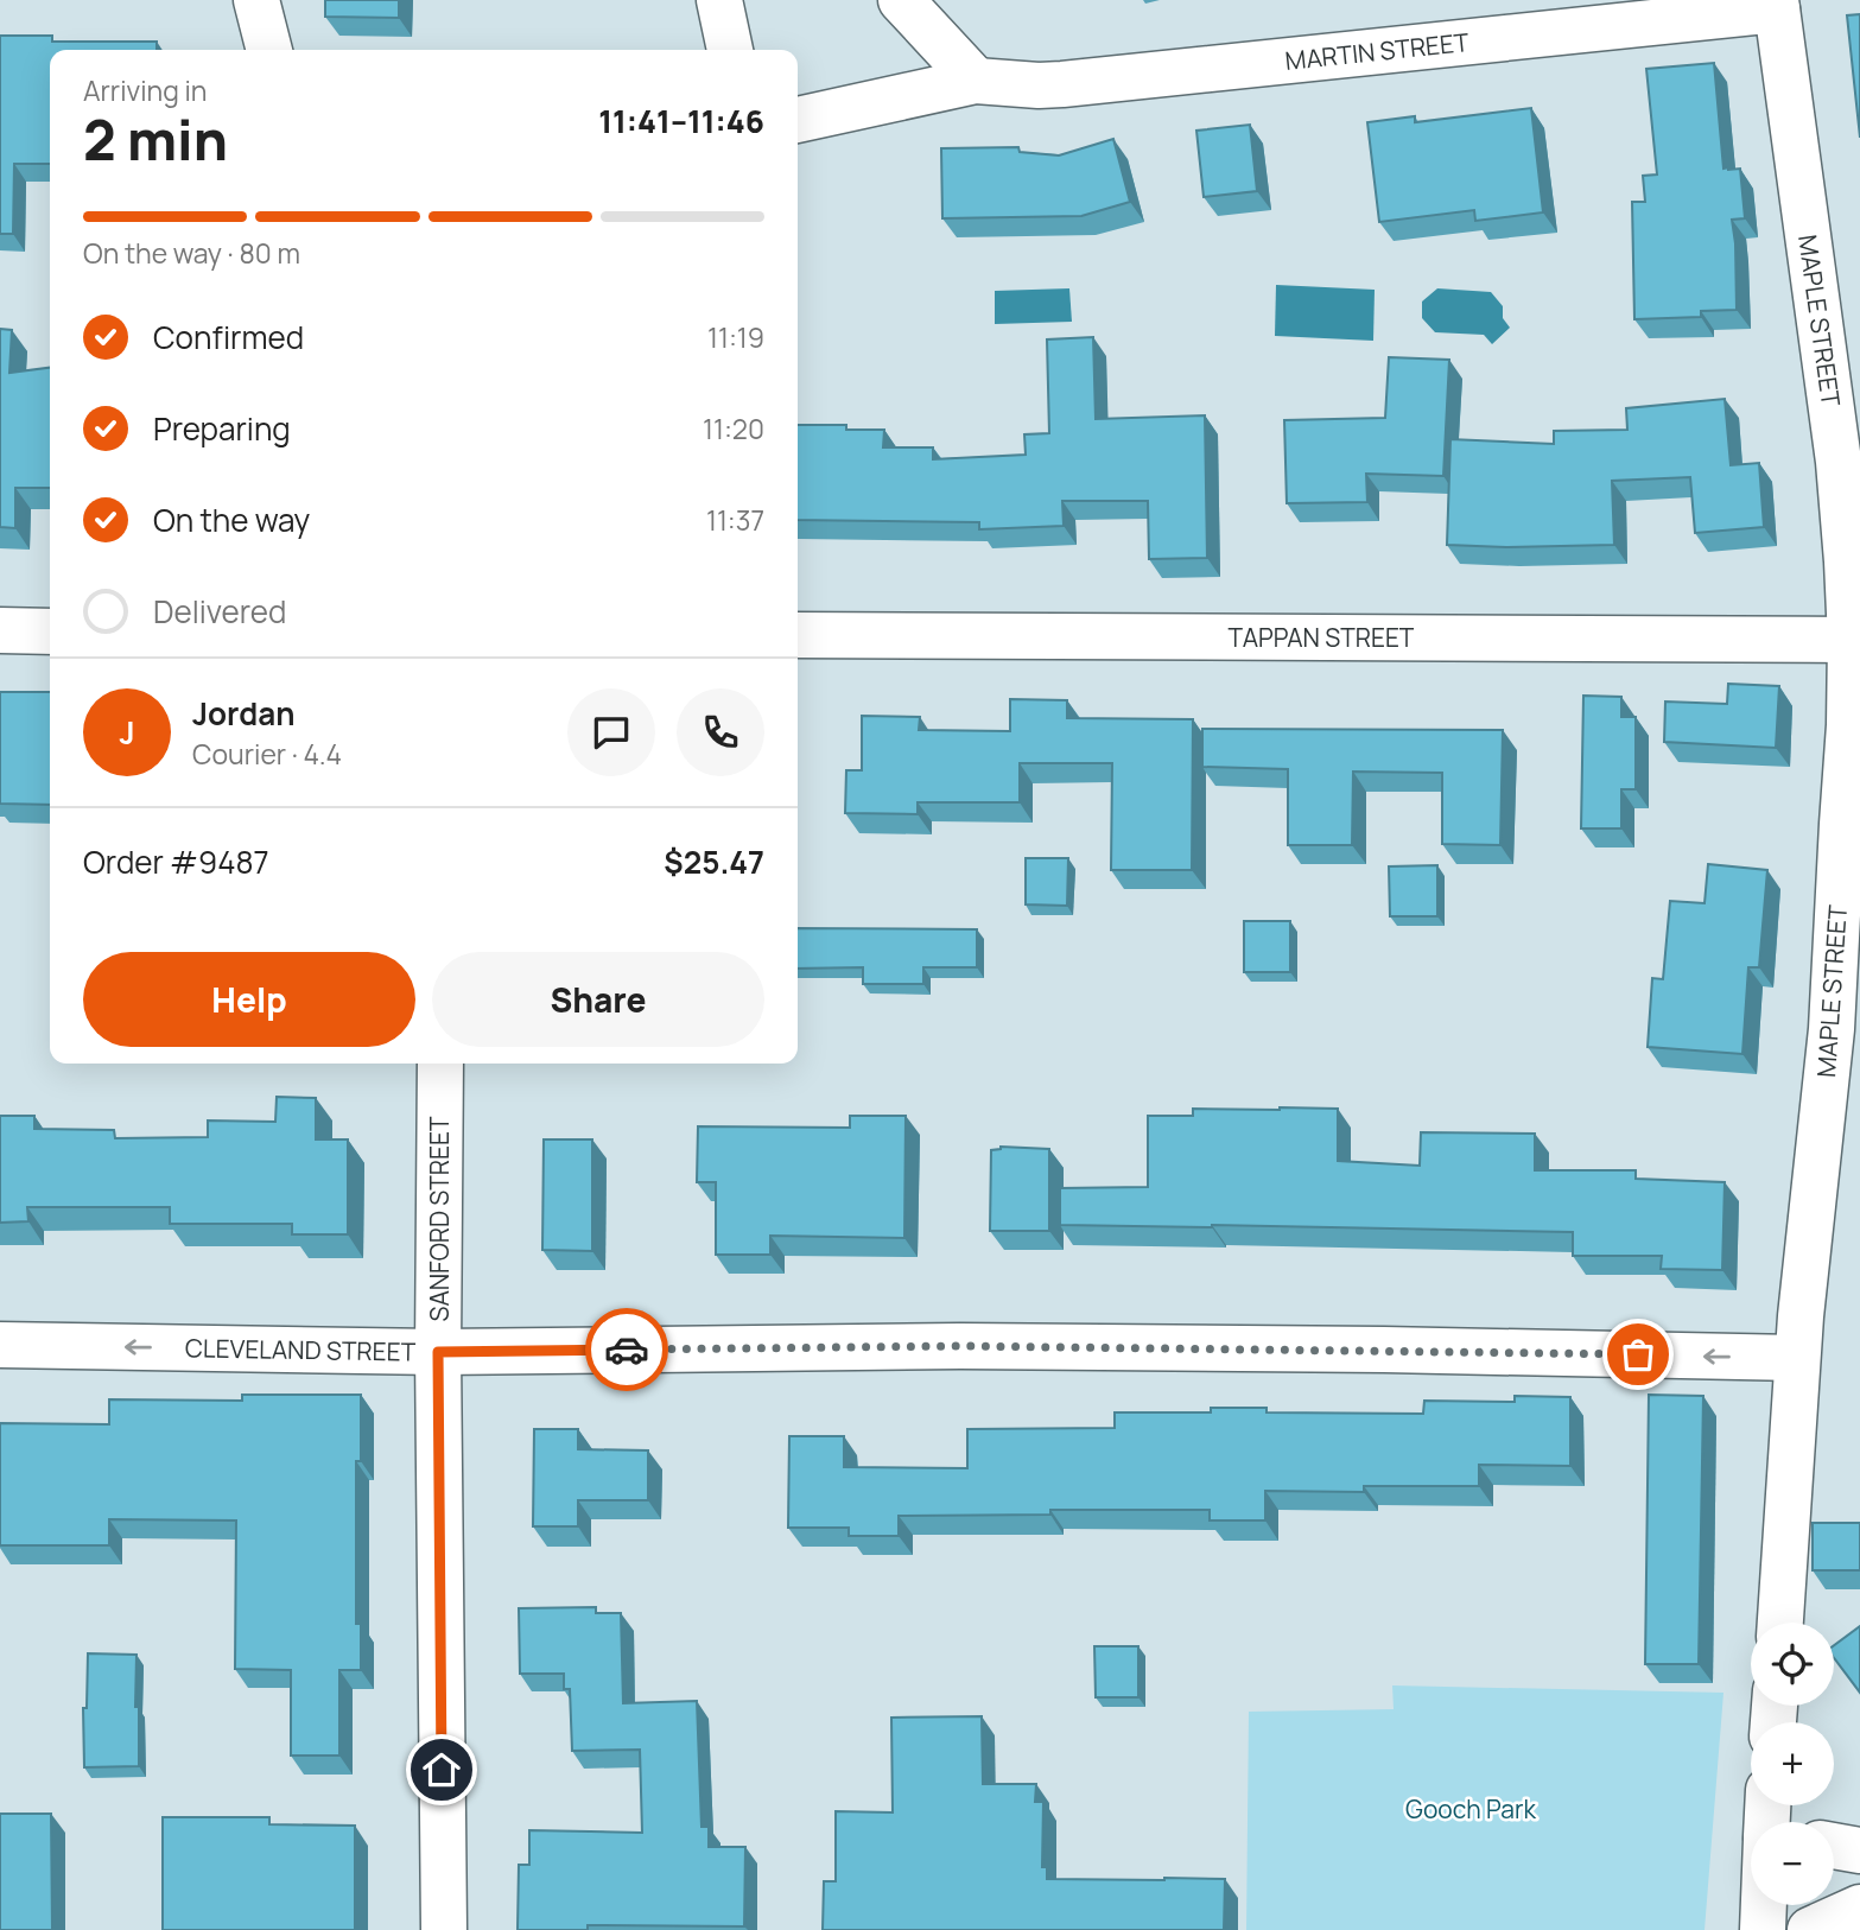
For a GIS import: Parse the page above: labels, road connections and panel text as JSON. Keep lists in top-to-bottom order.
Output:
{
  "streets": {
    "street": [
      "MARTIN STREET",
      "MAPLE STREET",
      "TAPPAN STREET",
      "SANFORD STREET",
      "CLEVELAND STREET"
    ]
  },
  "crossings": [
    ["MARTIN STREET", "MAPLE STREET"],
    ["MAPLE STREET", "TAPPAN STREET"],
    ["MAPLE STREET", "CLEVELAND STREET"],
    ["SANFORD STREET", "CLEVELAND STREET"]
  ],
  "one_way": ["CLEVELAND STREET"],
  "parks": ["Gooch Park"],
  "page": {
    "heading": ["2 min", "Arriving in", "11:41–11:46"],
    "panel": [
      "Jordan",
      "Courier · 4.4",
      "Order #9487",
      "$25.47"
    ],
    "bar": "On the way · 80 m",
    "list": [
      ["Confirmed", "11:19"],
      ["Preparing", "11:20"],
      ["On the way", "11:37"],
      "Delivered"
    ],
    "round": "J",
    "buttons": ["Help", "Share"],
    "map_buttons": ["+", "−"]
  }
}
